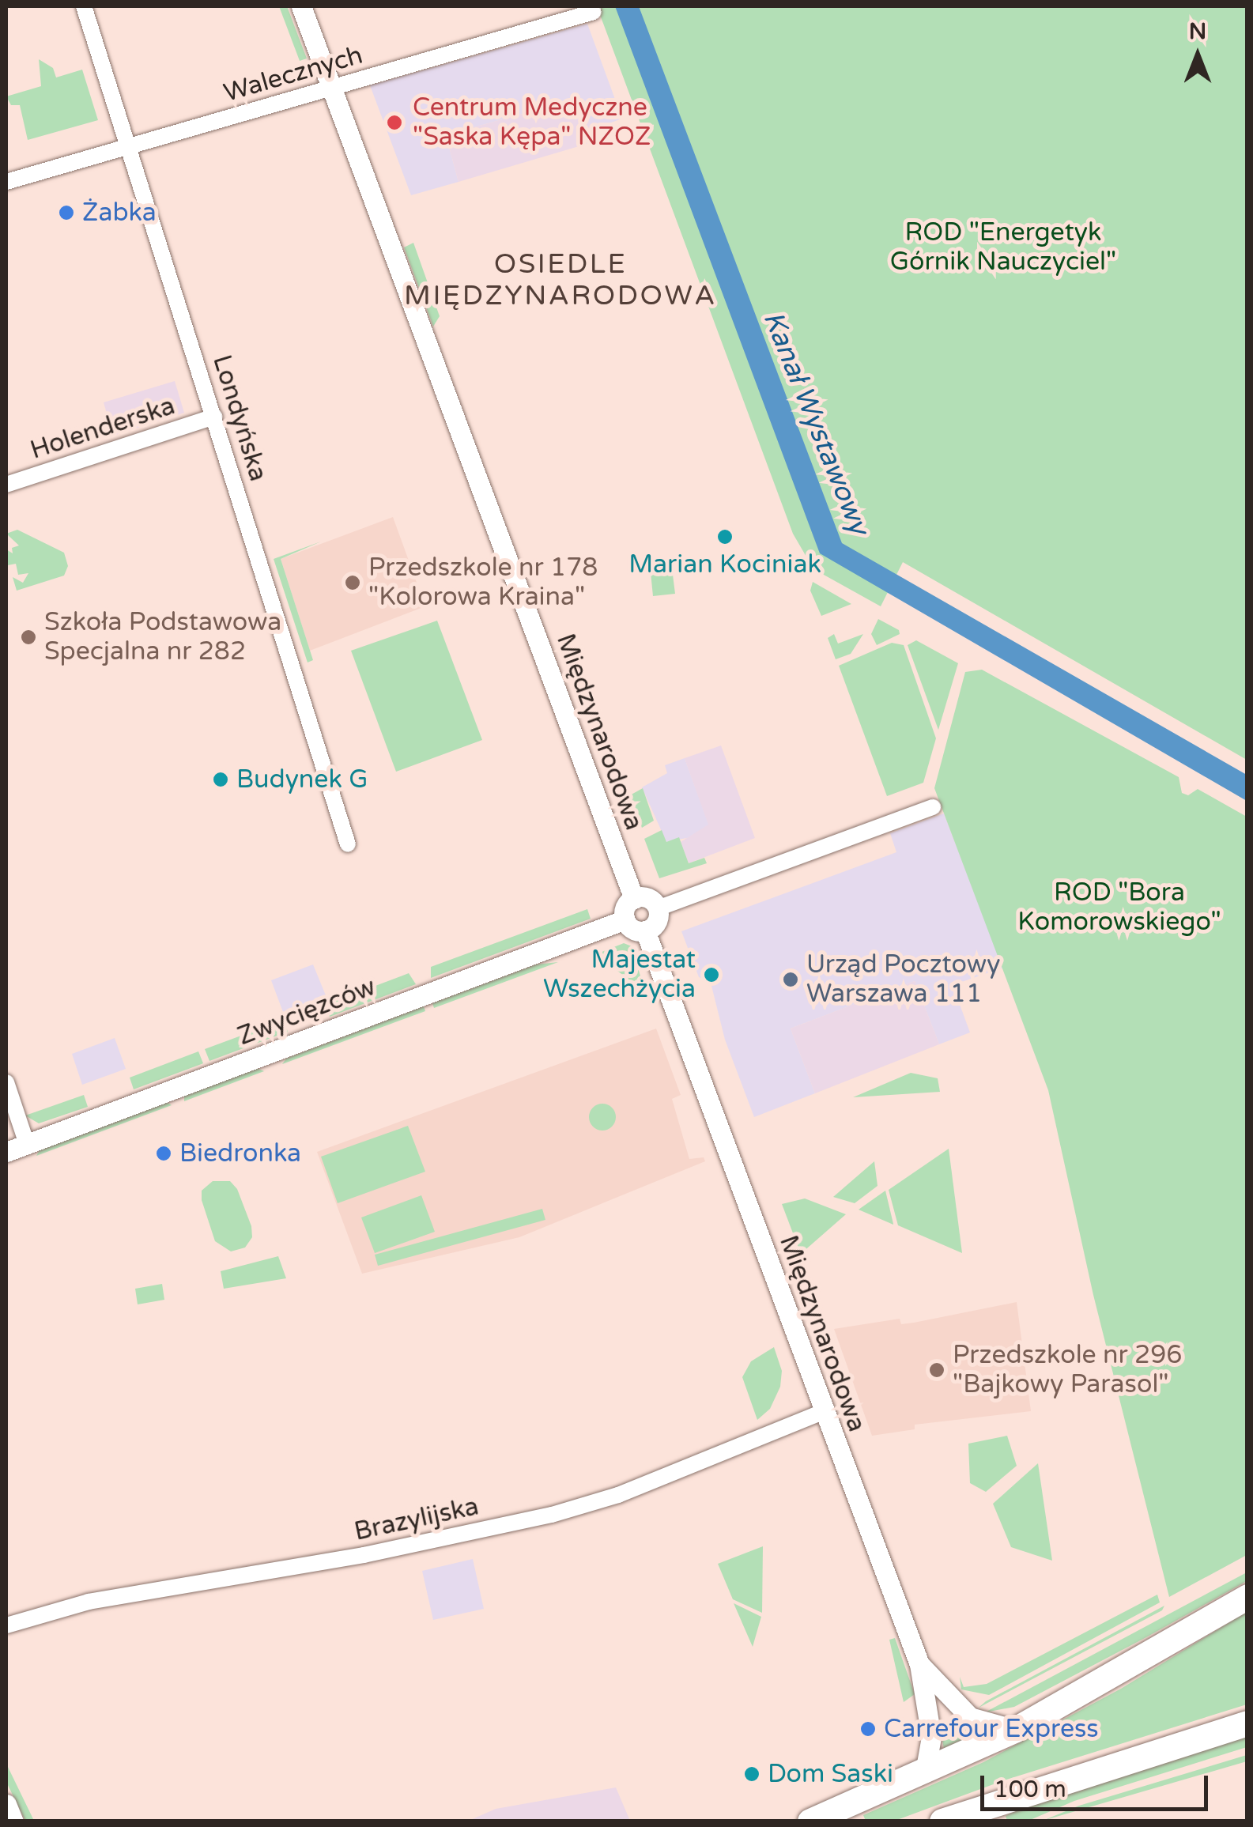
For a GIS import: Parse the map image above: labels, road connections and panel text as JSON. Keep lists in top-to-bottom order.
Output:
{
  "streets": {
    "street": [
      "Walecznych",
      "Londyńska",
      "Holenderska",
      "Międzynarodowa",
      "Zwycięzców",
      "Brazylijska"
    ]
  },
  "crossings": [
    ["Walecznych", "Londyńska"],
    ["Walecznych", "Międzynarodowa"],
    ["Londyńska", "Holenderska"],
    ["Międzynarodowa", "Zwycięzców"],
    ["Międzynarodowa", "Brazylijska"]
  ],
  "districts": ["OSIEDLE MIĘDZYNARODOWA"],
  "water": ["Kanał Wystawowy"],
  "parks": ["ROD \"Energetyk Górnik Nauczyciel\"", "ROD \"Bora Komorowskiego\""],
  "places": [
    "Centrum Medyczne \"Saska Kępa\" NZOZ",
    "Żabka",
    "Marian Kociniak",
    "Przedszkole nr 178 \"Kolorowa Kraina\"",
    "Szkoła Podstawowa Specjalna nr 282",
    "Budynek G",
    "Majestat Wszechżycia",
    "Urząd Pocztowy Warszawa 111",
    "Biedronka",
    "Przedszkole nr 296 \"Bajkowy Parasol\"",
    "Carrefour Express",
    "Dom Saski"
  ],
  "scale_bar": "100 m",
  "north": "top"
}
